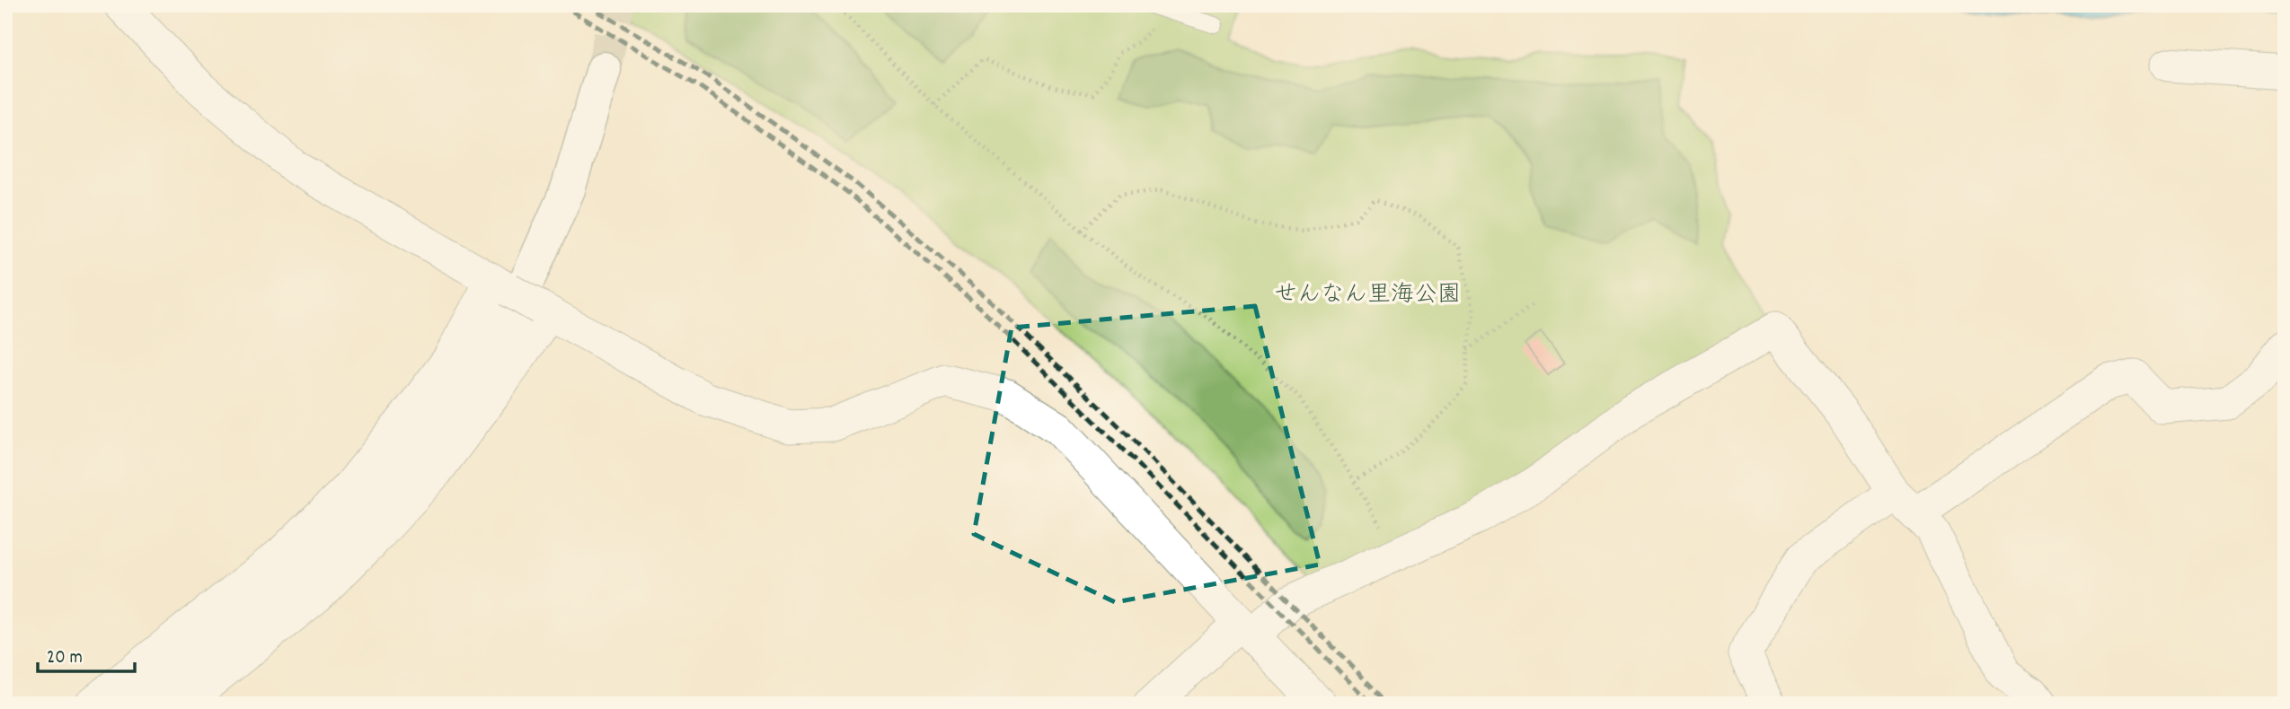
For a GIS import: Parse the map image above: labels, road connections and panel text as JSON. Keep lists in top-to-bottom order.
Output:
{
  "parks": ["せんなん里海公園"],
  "scale_bar": "20 m"
}
